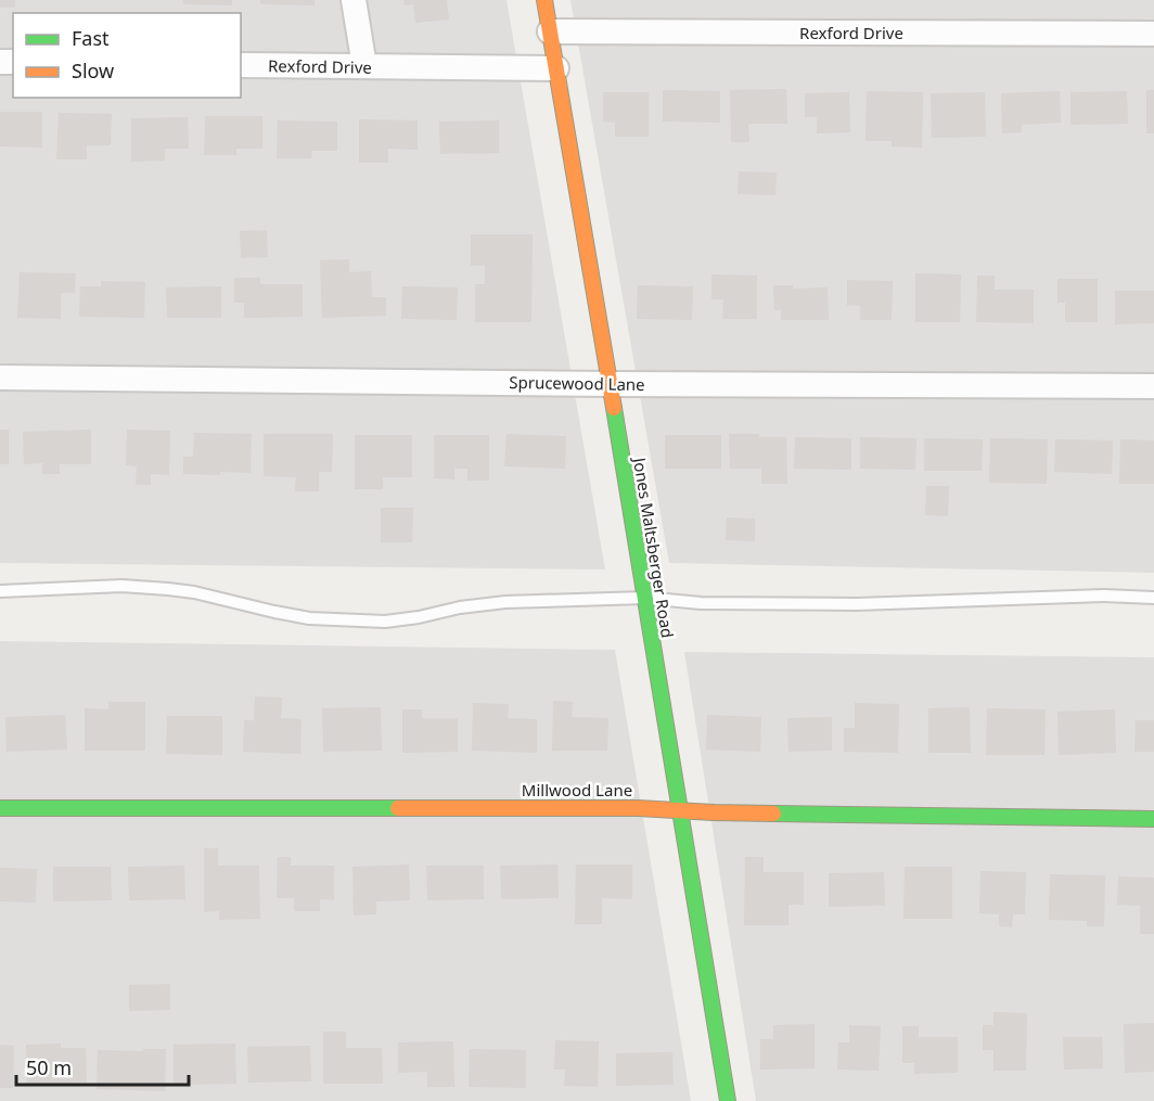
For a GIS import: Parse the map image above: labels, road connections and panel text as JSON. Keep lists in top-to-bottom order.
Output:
{
  "streets": {
    "street": [
      "Rexford Drive",
      "Sprucewood Lane",
      "Jones Maltsberger Road",
      "Millwood Lane"
    ]
  },
  "crossings": [
    ["Rexford Drive", "Jones Maltsberger Road"],
    ["Sprucewood Lane", "Jones Maltsberger Road"],
    ["Jones Maltsberger Road", "Millwood Lane"]
  ],
  "legend": ["Fast", "Slow"],
  "scale_bar": "50 m"
}
